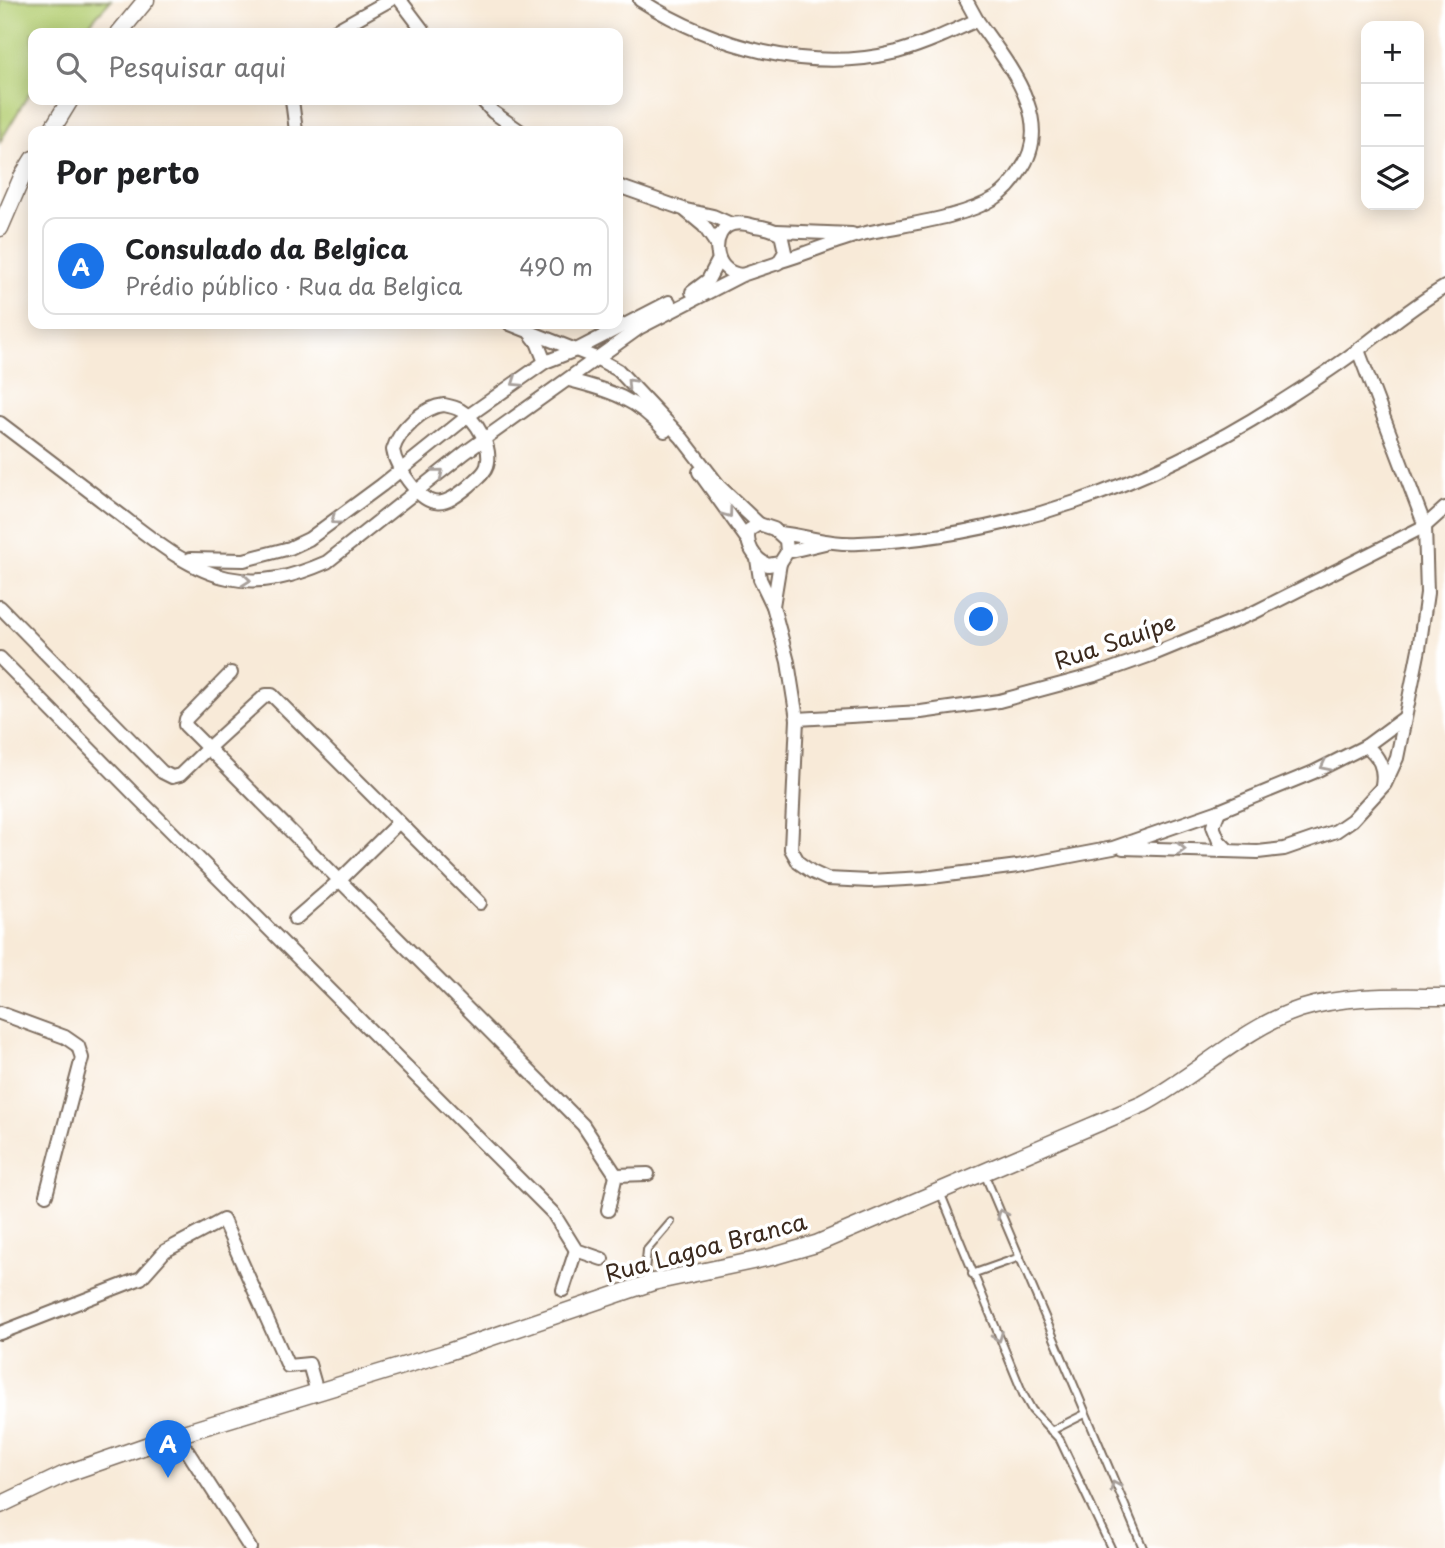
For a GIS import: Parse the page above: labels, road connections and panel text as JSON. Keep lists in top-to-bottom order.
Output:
{
  "streets": {
    "street": ["Rua Sauípe", "Rua Lagoa Branca"]
  },
  "page": {
    "map_buttons": ["+", "−"],
    "search": "Pesquisar aqui",
    "heading": "Por perto",
    "list": [
      {
        "mark": "A",
        "name": "Consulado da Belgica",
        "note": "Prédio público · Rua da Belgica",
        "value": "490 m"
      }
    ],
    "pins": "A"
  }
}
